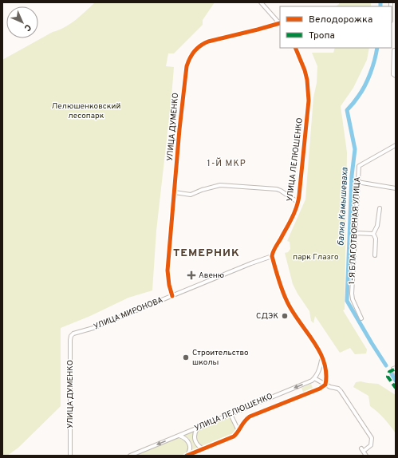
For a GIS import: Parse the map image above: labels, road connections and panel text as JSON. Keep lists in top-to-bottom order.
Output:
{
  "streets": {
    "street": [
      "УЛИЦА ДУМЕНКО",
      "УЛИЦА ЛЕЛЮШЕНКО",
      "1-Я БЛАГОТВОРНАЯ УЛИЦА",
      "УЛИЦА МИРОНОВА"
    ]
  },
  "crossings": [
    ["УЛИЦА ДУМЕНКО", "УЛИЦА МИРОНОВА"],
    ["УЛИЦА ЛЕЛЮШЕНКО", "УЛИЦА МИРОНОВА"]
  ],
  "districts": ["1-Й МКР", "ТЕМЕРНИК"],
  "water": ["балка Камышеваха"],
  "parks": ["Лелюшенковский лесопарк", "парк Глазго"],
  "places": {
    "health": ["Авеню"],
    "other": ["СДЭК", "Строительство школы"]
  },
  "legend": ["Велодорожка", "Тропа"],
  "north": "bottom right"
}
